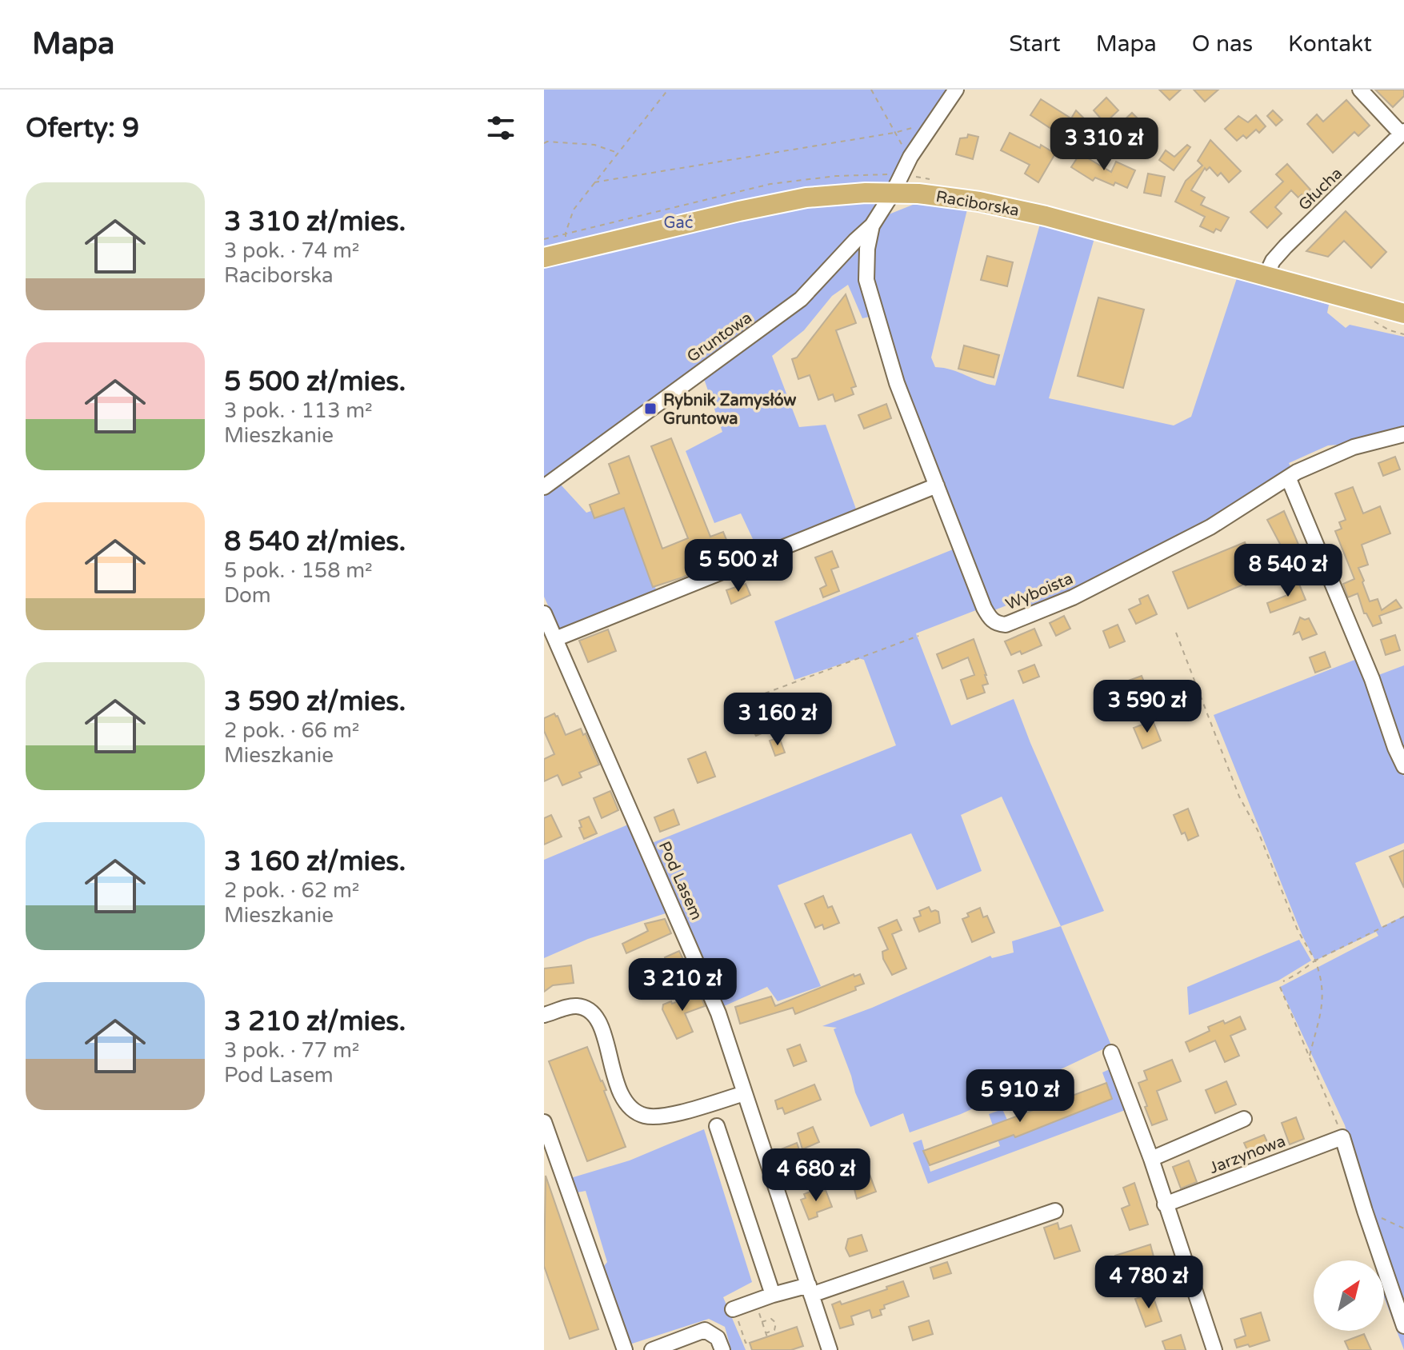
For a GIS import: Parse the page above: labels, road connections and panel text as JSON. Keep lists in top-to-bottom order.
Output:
{
  "streets": {
    "main road": ["Raciborska"],
    "street": [
      "Głucha",
      "Gruntowa",
      "Wyboista",
      "Pod Lasem",
      "Jarzynowa"
    ]
  },
  "crossings": [
    ["Głucha", "Raciborska"],
    ["Raciborska", "Gruntowa"],
    ["Gruntowa", "Wyboista"]
  ],
  "parks": ["Gać"],
  "places": {
    "transit": ["Rybnik Zamysłów Gruntowa"]
  },
  "north": "top right",
  "page": {
    "header": "Mapa",
    "nav": [
      "Start",
      "Mapa",
      "O nas",
      "Kontakt"
    ],
    "heading": "Oferty: 9",
    "price": [
      "3 310 zł",
      "5 500 zł",
      "8 540 zł",
      "3 590 zł",
      "3 160 zł",
      "3 210 zł",
      "5 910 zł",
      "4 680 zł",
      "4 780 zł"
    ],
    "list": [
      {
        "name": "3 310 zł/mies.",
        "note": "3 pok. · 74 m² · Raciborska"
      },
      {
        "name": "5 500 zł/mies.",
        "note": "3 pok. · 113 m² · Mieszkanie"
      },
      {
        "name": "8 540 zł/mies.",
        "note": "5 pok. · 158 m² · Dom"
      },
      {
        "name": "3 590 zł/mies.",
        "note": "2 pok. · 66 m² · Mieszkanie"
      },
      {
        "name": "3 160 zł/mies.",
        "note": "2 pok. · 62 m² · Mieszkanie"
      },
      {
        "name": "3 210 zł/mies.",
        "note": "3 pok. · 77 m² · Pod Lasem"
      }
    ]
  }
}
